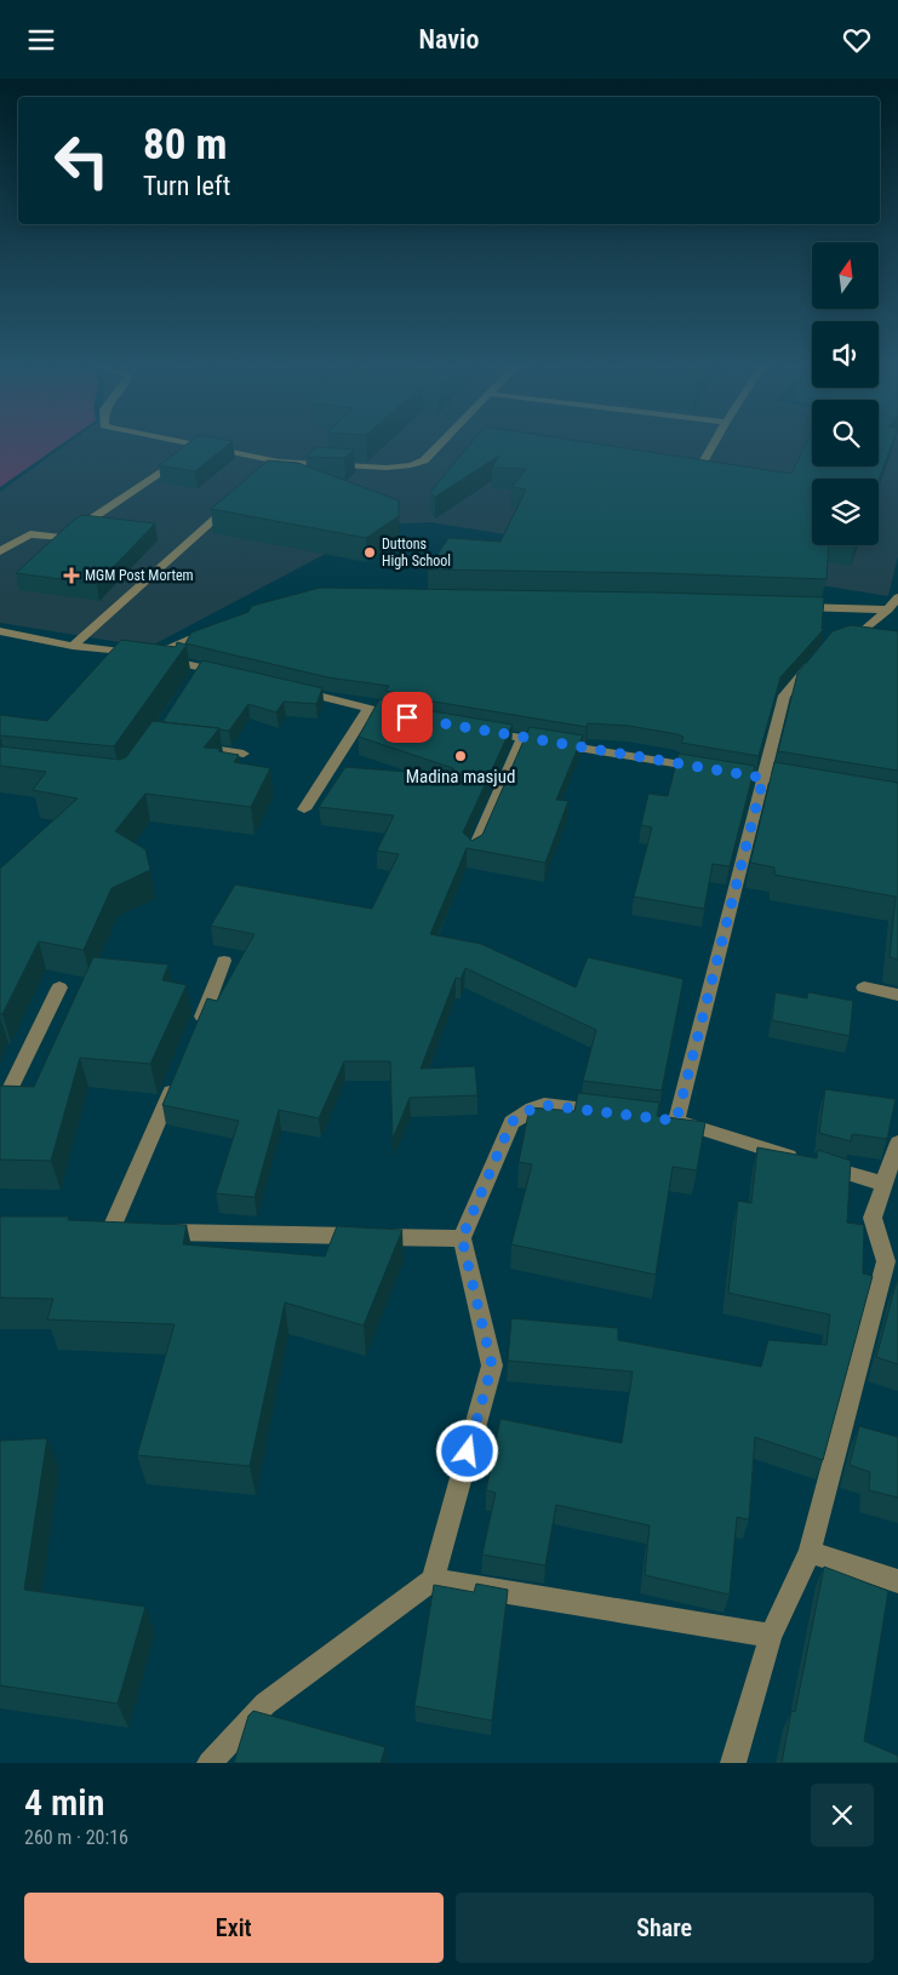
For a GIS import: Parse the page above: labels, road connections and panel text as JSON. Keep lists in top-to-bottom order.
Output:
{
  "places": {
    "other": ["Duttons High School", "Madina masjud"],
    "health": ["MGM Post Mortem"]
  },
  "north": "top",
  "page": {
    "header": "Navio",
    "turn": ["80 m", "Turn left"],
    "heading": ["4 min", "260 m · 20:16"],
    "buttons": ["Exit", "Share"]
  }
}
